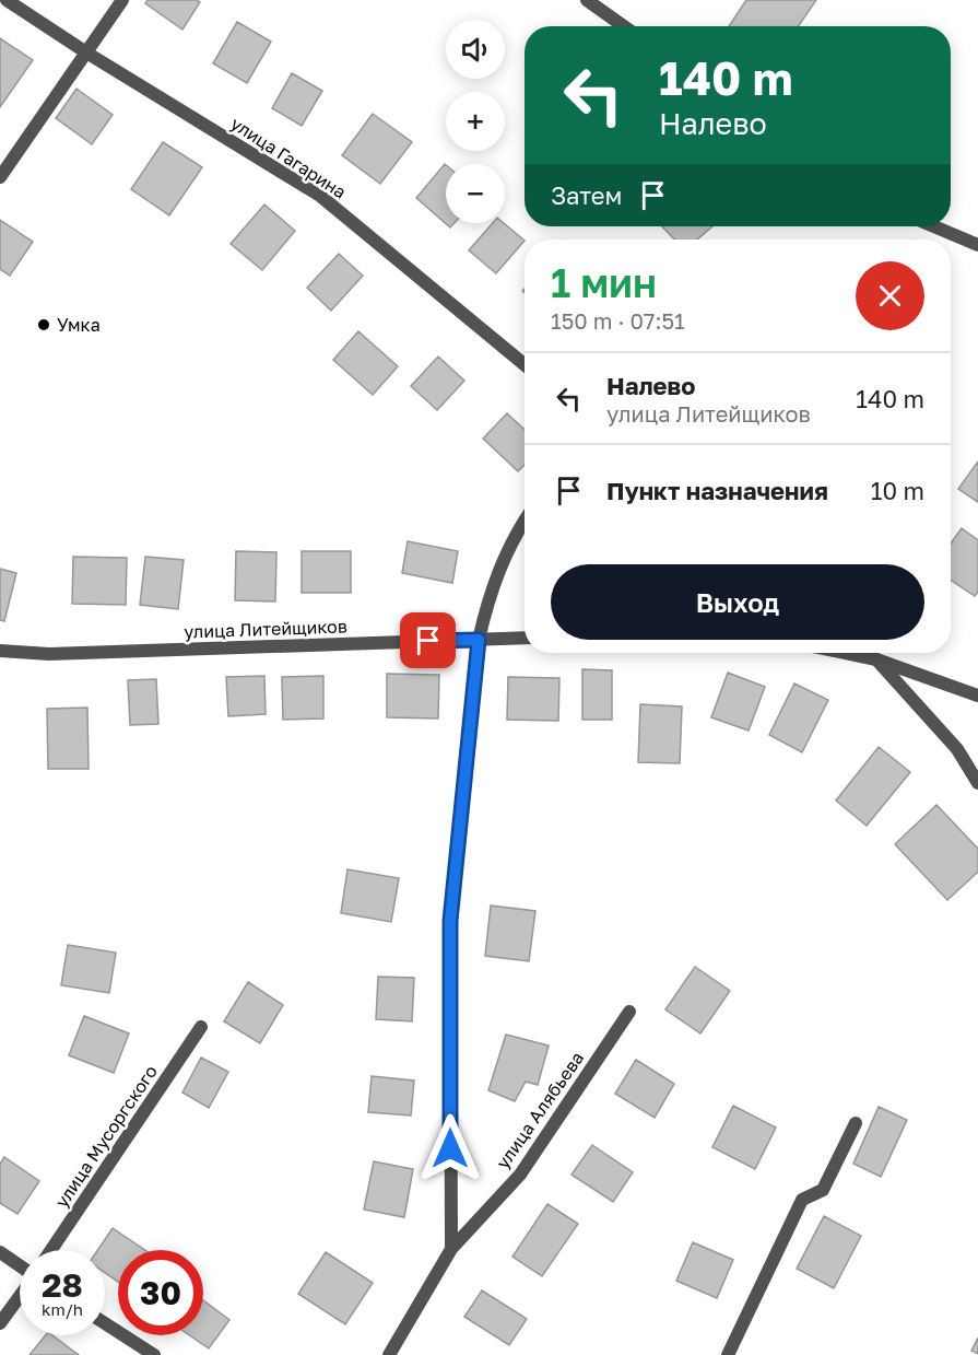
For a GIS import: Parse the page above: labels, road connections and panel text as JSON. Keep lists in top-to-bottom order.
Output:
{
  "streets": {
    "street": [
      "улица Гагарина",
      "улица Литейщиков",
      "улица Алябьева",
      "улица Мусоргского"
    ]
  },
  "places": ["Умка"],
  "page": {
    "map_buttons": ["+", "−"],
    "turn": ["140 m", "Налево"],
    "then": "Затем",
    "heading": ["1 мин", "150 m · 07:51"],
    "list": [
      {
        "name": "Налево",
        "note": "улица Литейщиков",
        "value": "140 m"
      },
      {
        "name": "Пункт назначения",
        "value": "10 m"
      }
    ],
    "buttons": "Выход",
    "speed": "28 km/h",
    "limit": "30"
  }
}
